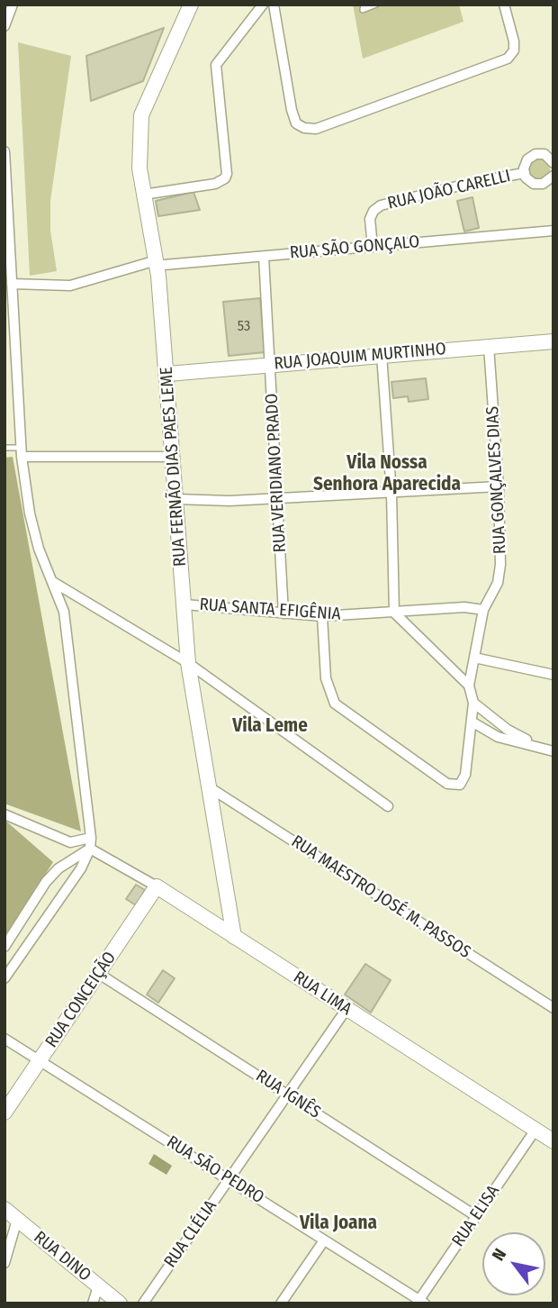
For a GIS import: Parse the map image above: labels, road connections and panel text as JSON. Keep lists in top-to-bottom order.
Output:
{
  "streets": {
    "main road": [
      "RUA JOAQUIM MURTINHO",
      "RUA FERNÃO DIAS PAES LEME",
      "RUA LIMA",
      "RUA CONCEIÇÃO",
      "RUA DINO"
    ],
    "street": [
      "RUA JOÃO CARELLI",
      "RUA SÃO GONÇALO",
      "RUA VERIDIANO PRADO",
      "RUA GONÇALVES DIAS",
      "RUA SANTA EFIGÊNIA",
      "RUA MAESTRO JOSÉ M. PASSOS",
      "RUA IGNÊS",
      "RUA SÃO PEDRO",
      "RUA ELISA",
      "RUA CLÉLIA"
    ]
  },
  "crossings": [
    ["RUA JOÃO CARELLI", "RUA SÃO GONÇALO"],
    ["RUA SÃO GONÇALO", "RUA FERNÃO DIAS PAES LEME"],
    ["RUA SÃO GONÇALO", "RUA VERIDIANO PRADO"],
    ["RUA JOAQUIM MURTINHO", "RUA FERNÃO DIAS PAES LEME"],
    ["RUA JOAQUIM MURTINHO", "RUA VERIDIANO PRADO"],
    ["RUA JOAQUIM MURTINHO", "RUA GONÇALVES DIAS"],
    ["RUA FERNÃO DIAS PAES LEME", "RUA SANTA EFIGÊNIA"],
    ["RUA FERNÃO DIAS PAES LEME", "RUA MAESTRO JOSÉ M. PASSOS"],
    ["RUA FERNÃO DIAS PAES LEME", "RUA LIMA"],
    ["RUA VERIDIANO PRADO", "RUA SANTA EFIGÊNIA"],
    ["RUA GONÇALVES DIAS", "RUA SANTA EFIGÊNIA"],
    ["RUA LIMA", "RUA CONCEIÇÃO"],
    ["RUA LIMA", "RUA ELISA"],
    ["RUA LIMA", "RUA CLÉLIA"],
    ["RUA CONCEIÇÃO", "RUA IGNÊS"],
    ["RUA CONCEIÇÃO", "RUA SÃO PEDRO"],
    ["RUA IGNÊS", "RUA ELISA"],
    ["RUA IGNÊS", "RUA CLÉLIA"],
    ["RUA SÃO PEDRO", "RUA ELISA"],
    ["RUA SÃO PEDRO", "RUA CLÉLIA"]
  ],
  "districts": ["Vila Nossa Senhora Aparecida", "Vila Leme", "Vila Joana"],
  "house_numbers": ["53"],
  "north": "top left"
}
